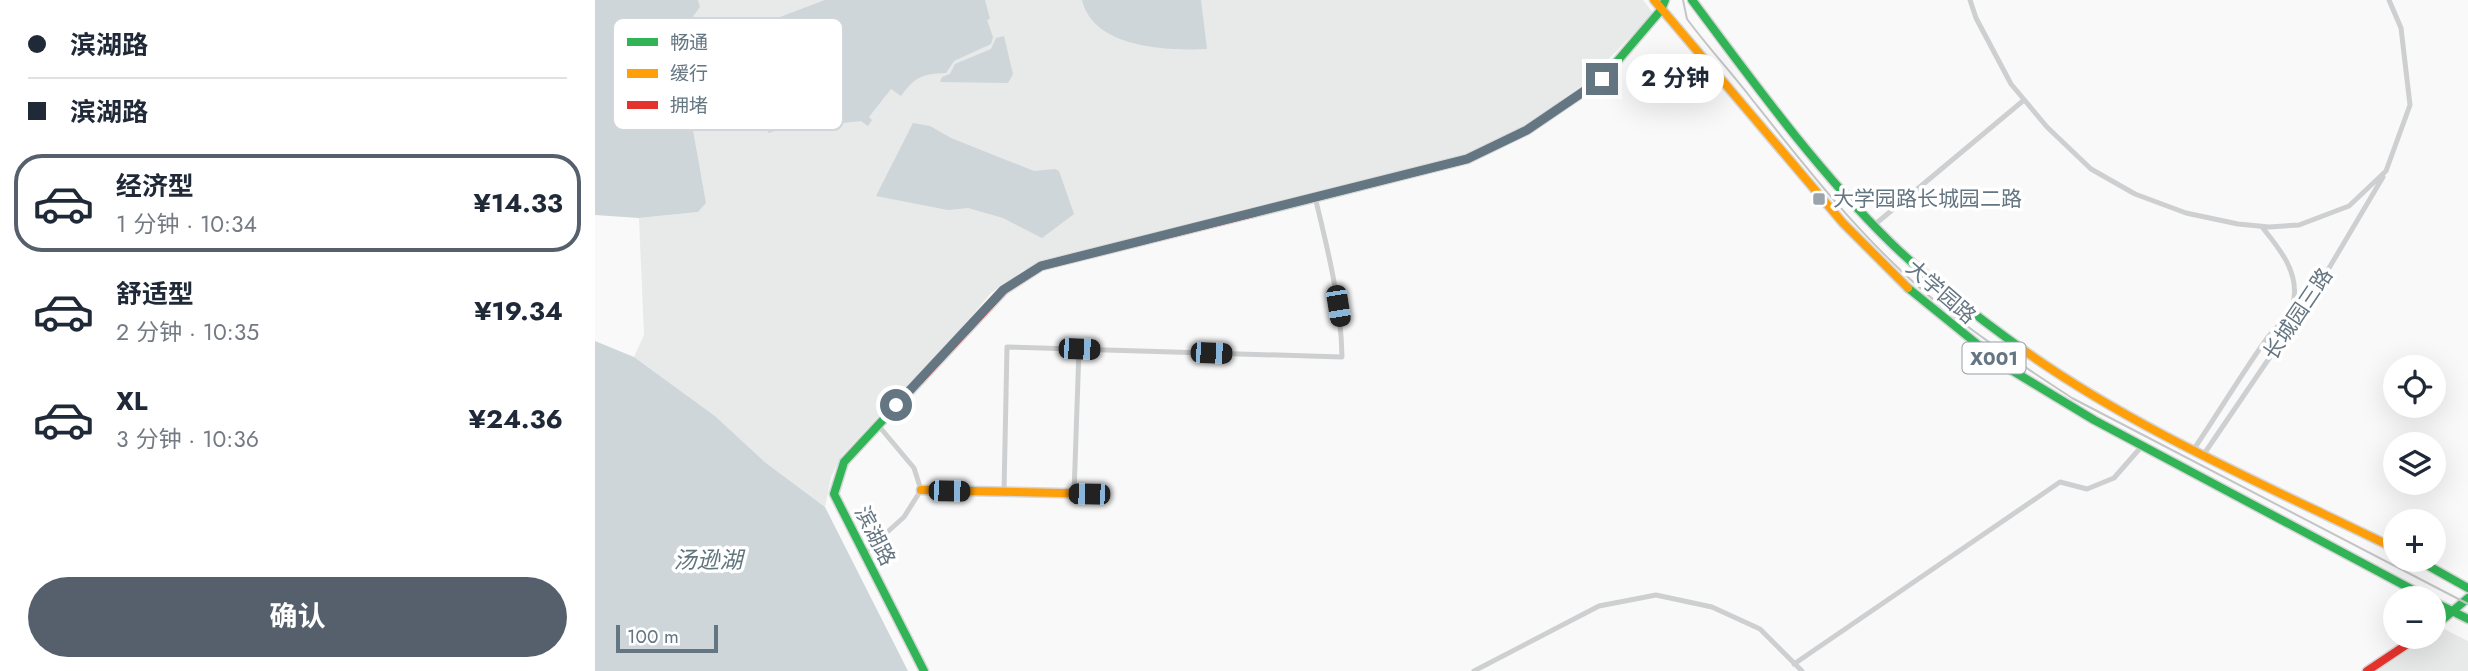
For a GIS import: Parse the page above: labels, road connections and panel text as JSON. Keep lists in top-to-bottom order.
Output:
{
  "streets": {
    "main road": ["大学园路", "X001", "滨湖路"],
    "street": ["长城园三路"]
  },
  "crossings": [
    ["大学园路", "长城园三路"],
    ["大学园路", "滨湖路"]
  ],
  "water": ["汤逊湖"],
  "places": {
    "transit": ["大学园路长城园二路"]
  },
  "legend": ["畅通", "缓行", "拥堵"],
  "scale_bar": "100 m",
  "page": {
    "banner": ["滨湖路", "滨湖路"],
    "bubble": "2 分钟",
    "list": [
      {
        "name": "经济型",
        "note": "1 分钟 · 10:34",
        "value": "¥14.33"
      },
      {
        "name": "舒适型",
        "note": "2 分钟 · 10:35",
        "value": "¥19.34"
      },
      {
        "name": "XL",
        "note": "3 分钟 · 10:36",
        "value": "¥24.36"
      }
    ],
    "map_buttons": ["+", "−"],
    "buttons": "确认",
    "scale": "100 m"
  }
}
